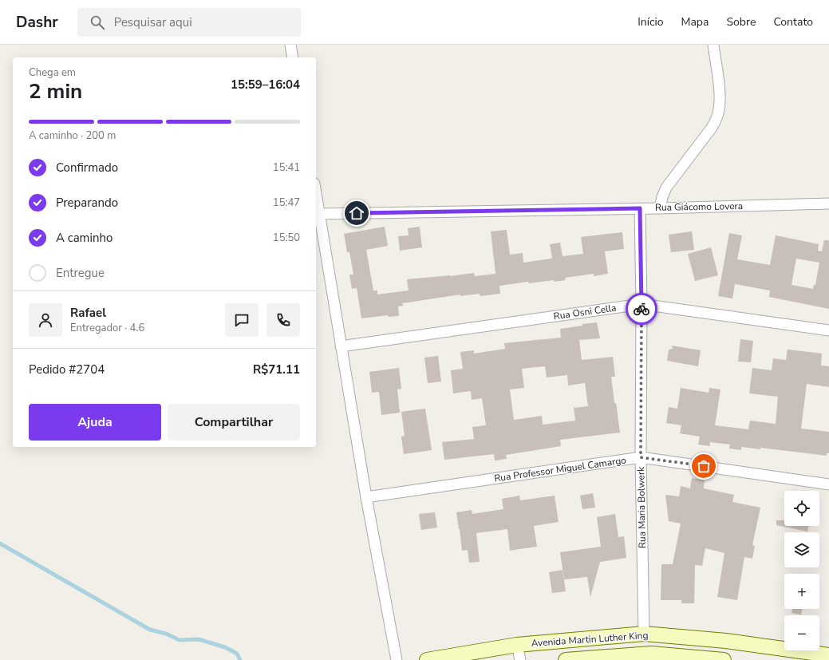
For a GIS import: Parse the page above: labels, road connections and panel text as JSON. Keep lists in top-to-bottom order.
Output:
{
  "streets": {
    "main road": ["Avenida Martin Luther King"],
    "street": [
      "Rua Giácomo Lovera",
      "Rua Osni Cella",
      "Rua Professor Miguel Camargo",
      "Rua Maria Bolwerk"
    ]
  },
  "crossings": [
    ["Rua Giácomo Lovera", "Rua Maria Bolwerk"],
    ["Rua Osni Cella", "Rua Maria Bolwerk"],
    ["Rua Professor Miguel Camargo", "Rua Maria Bolwerk"],
    ["Rua Maria Bolwerk", "Avenida Martin Luther King"]
  ],
  "page": {
    "header": "Dashr",
    "search": "Pesquisar aqui",
    "nav": [
      "Início",
      "Mapa",
      "Sobre",
      "Contato"
    ],
    "heading": ["2 min", "Chega em", "15:59–16:04"],
    "panel": [
      "Rafael",
      "Entregador · 4.6",
      "Pedido #2704",
      "R$71.11"
    ],
    "bar": "A caminho · 200 m",
    "list": [
      ["Confirmado", "15:41"],
      ["Preparando", "15:47"],
      ["A caminho", "15:50"],
      "Entregue"
    ],
    "buttons": ["Ajuda", "Compartilhar"],
    "map_buttons": ["+", "−"]
  }
}
